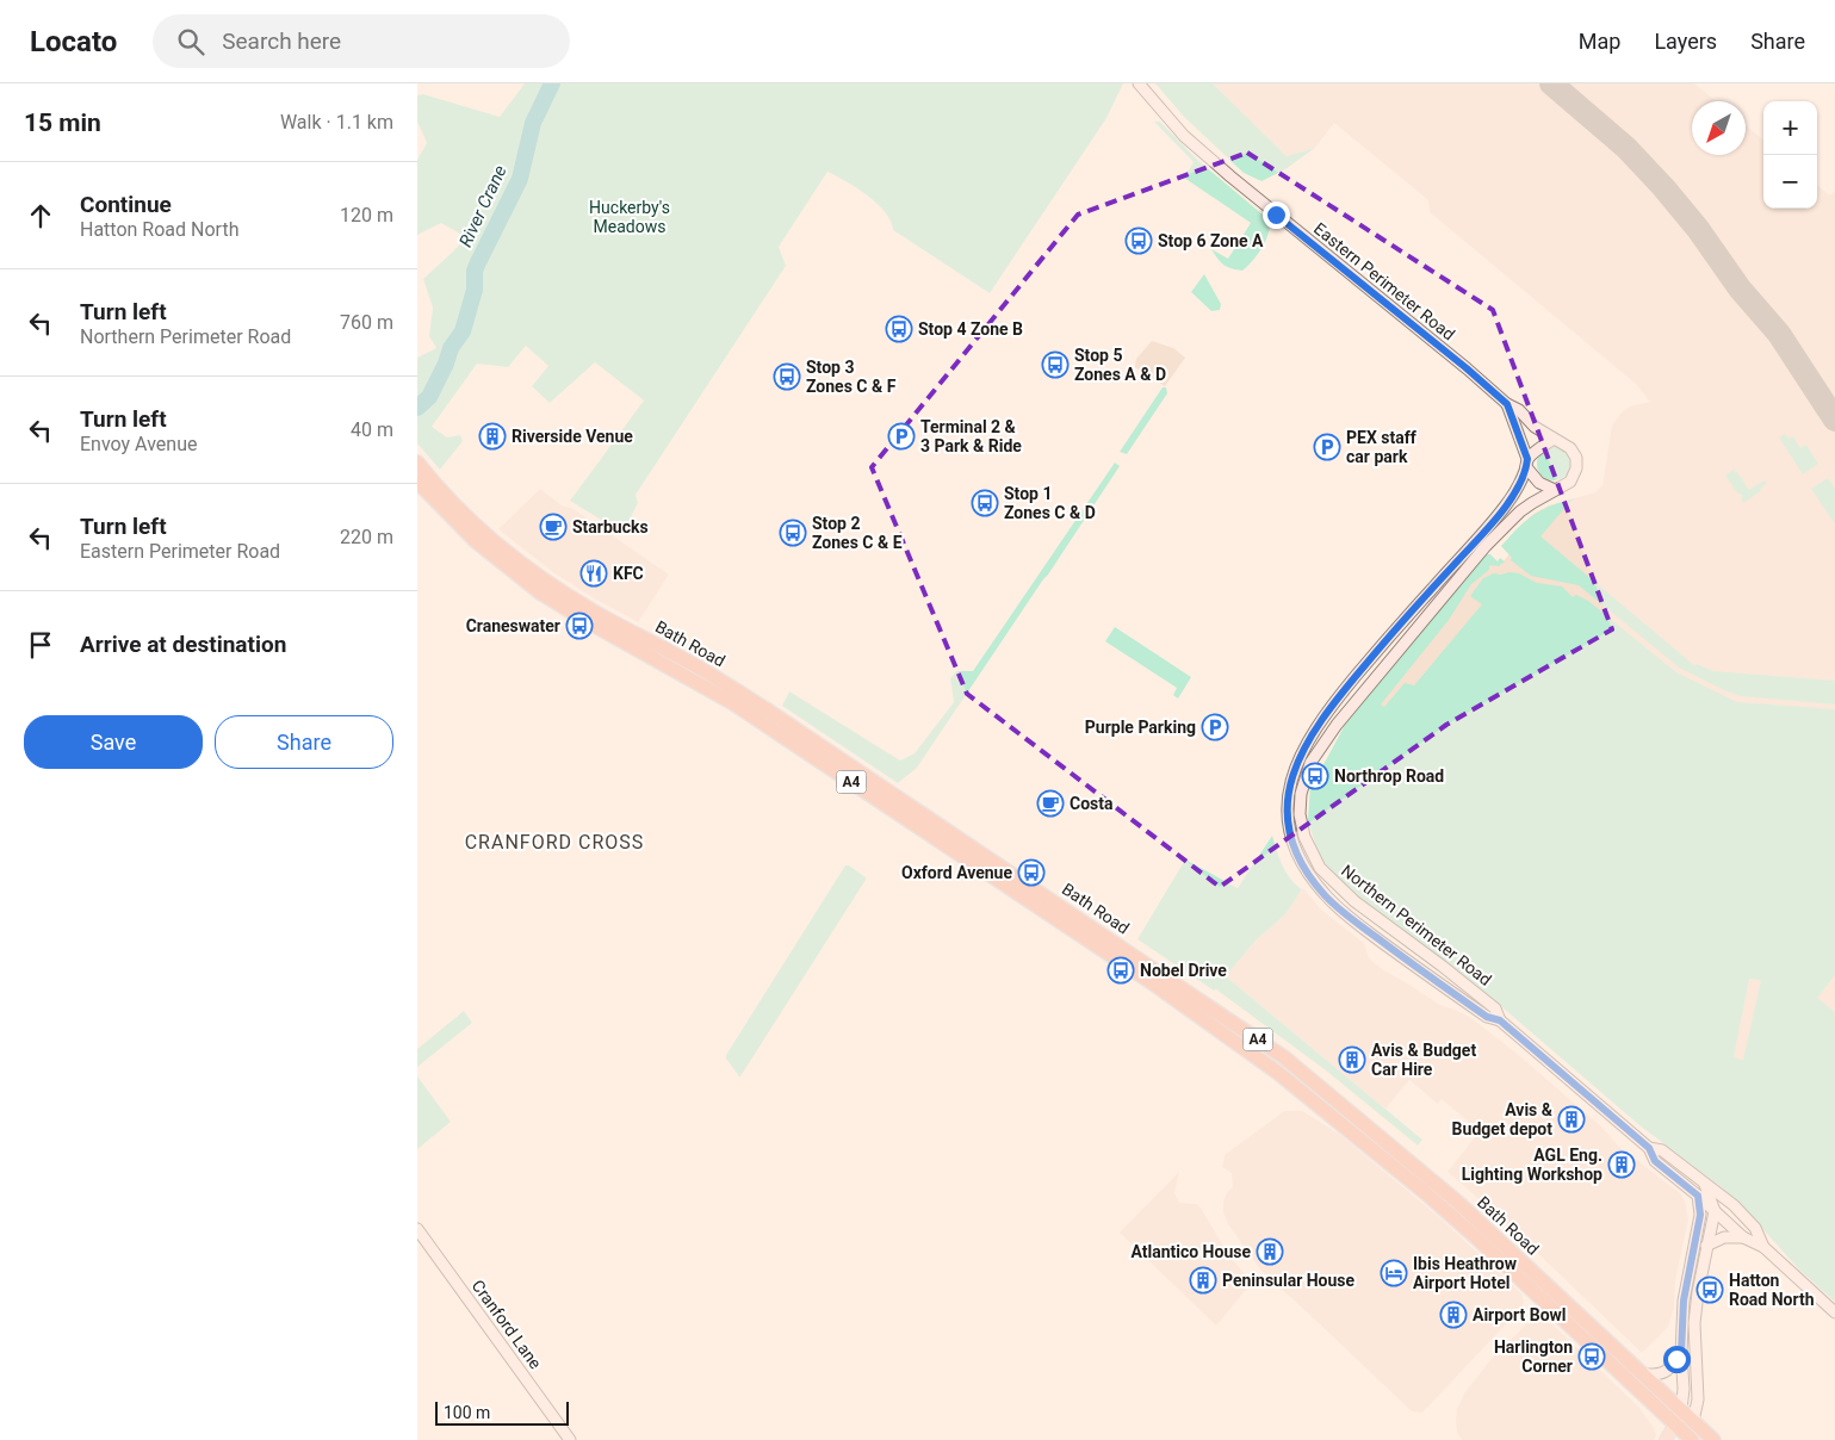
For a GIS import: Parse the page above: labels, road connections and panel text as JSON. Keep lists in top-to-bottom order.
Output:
{
  "streets": {
    "highway": ["Bath Road", "A4"],
    "street": ["Eastern Perimeter Road", "Northern Perimeter Road", "Cranford Lane"]
  },
  "crossings": [
    ["Eastern Perimeter Road", "Northern Perimeter Road"]
  ],
  "districts": ["CRANFORD CROSS"],
  "water": ["River Crane"],
  "parks": ["Huckerby's Meadows"],
  "places": {
    "bus stop": [
      "Stop 6 Zone A",
      "Stop 4 Zone B",
      "Stop 5 Zones A & D",
      "Stop 3 Zones C & F",
      "Stop 1 Zones C & D",
      "Stop 2 Zones C & E",
      "Craneswater",
      "Northrop Road",
      "Oxford Avenue",
      "Nobel Drive",
      "Hatton Road North",
      "Harlington Corner"
    ],
    "building": [
      "Riverside Venue",
      "Avis & Budget Car Hire",
      "Avis & Budget depot",
      "AGL Eng. Lighting Workshop",
      "Atlantico House",
      "Peninsular House",
      "Airport Bowl"
    ],
    "parking": ["Terminal 2 & 3 Park & Ride", "PEX staff car park", "Purple Parking"],
    "cafe": ["Starbucks", "Costa"],
    "restaurant": ["KFC"],
    "hotel": ["Ibis Heathrow Airport Hotel"]
  },
  "scale_bar": "100 m",
  "north": "bottom left",
  "page": {
    "header": "Locato",
    "search": "Search here",
    "nav": ["Map", "Layers", "Share"],
    "heading": ["15 min", "Walk · 1.1 km"],
    "map_buttons": ["+", "−"],
    "list": [
      ["Continue", "Hatton Road North", "120 m"],
      ["Turn left", "Northern Perimeter Road", "760 m"],
      ["Turn left", "Envoy Avenue", "40 m"],
      ["Turn left", "Eastern Perimeter Road", "220 m"],
      "Arrive at destination"
    ],
    "buttons": ["Save", "Share"],
    "scale": "100 m"
  }
}
